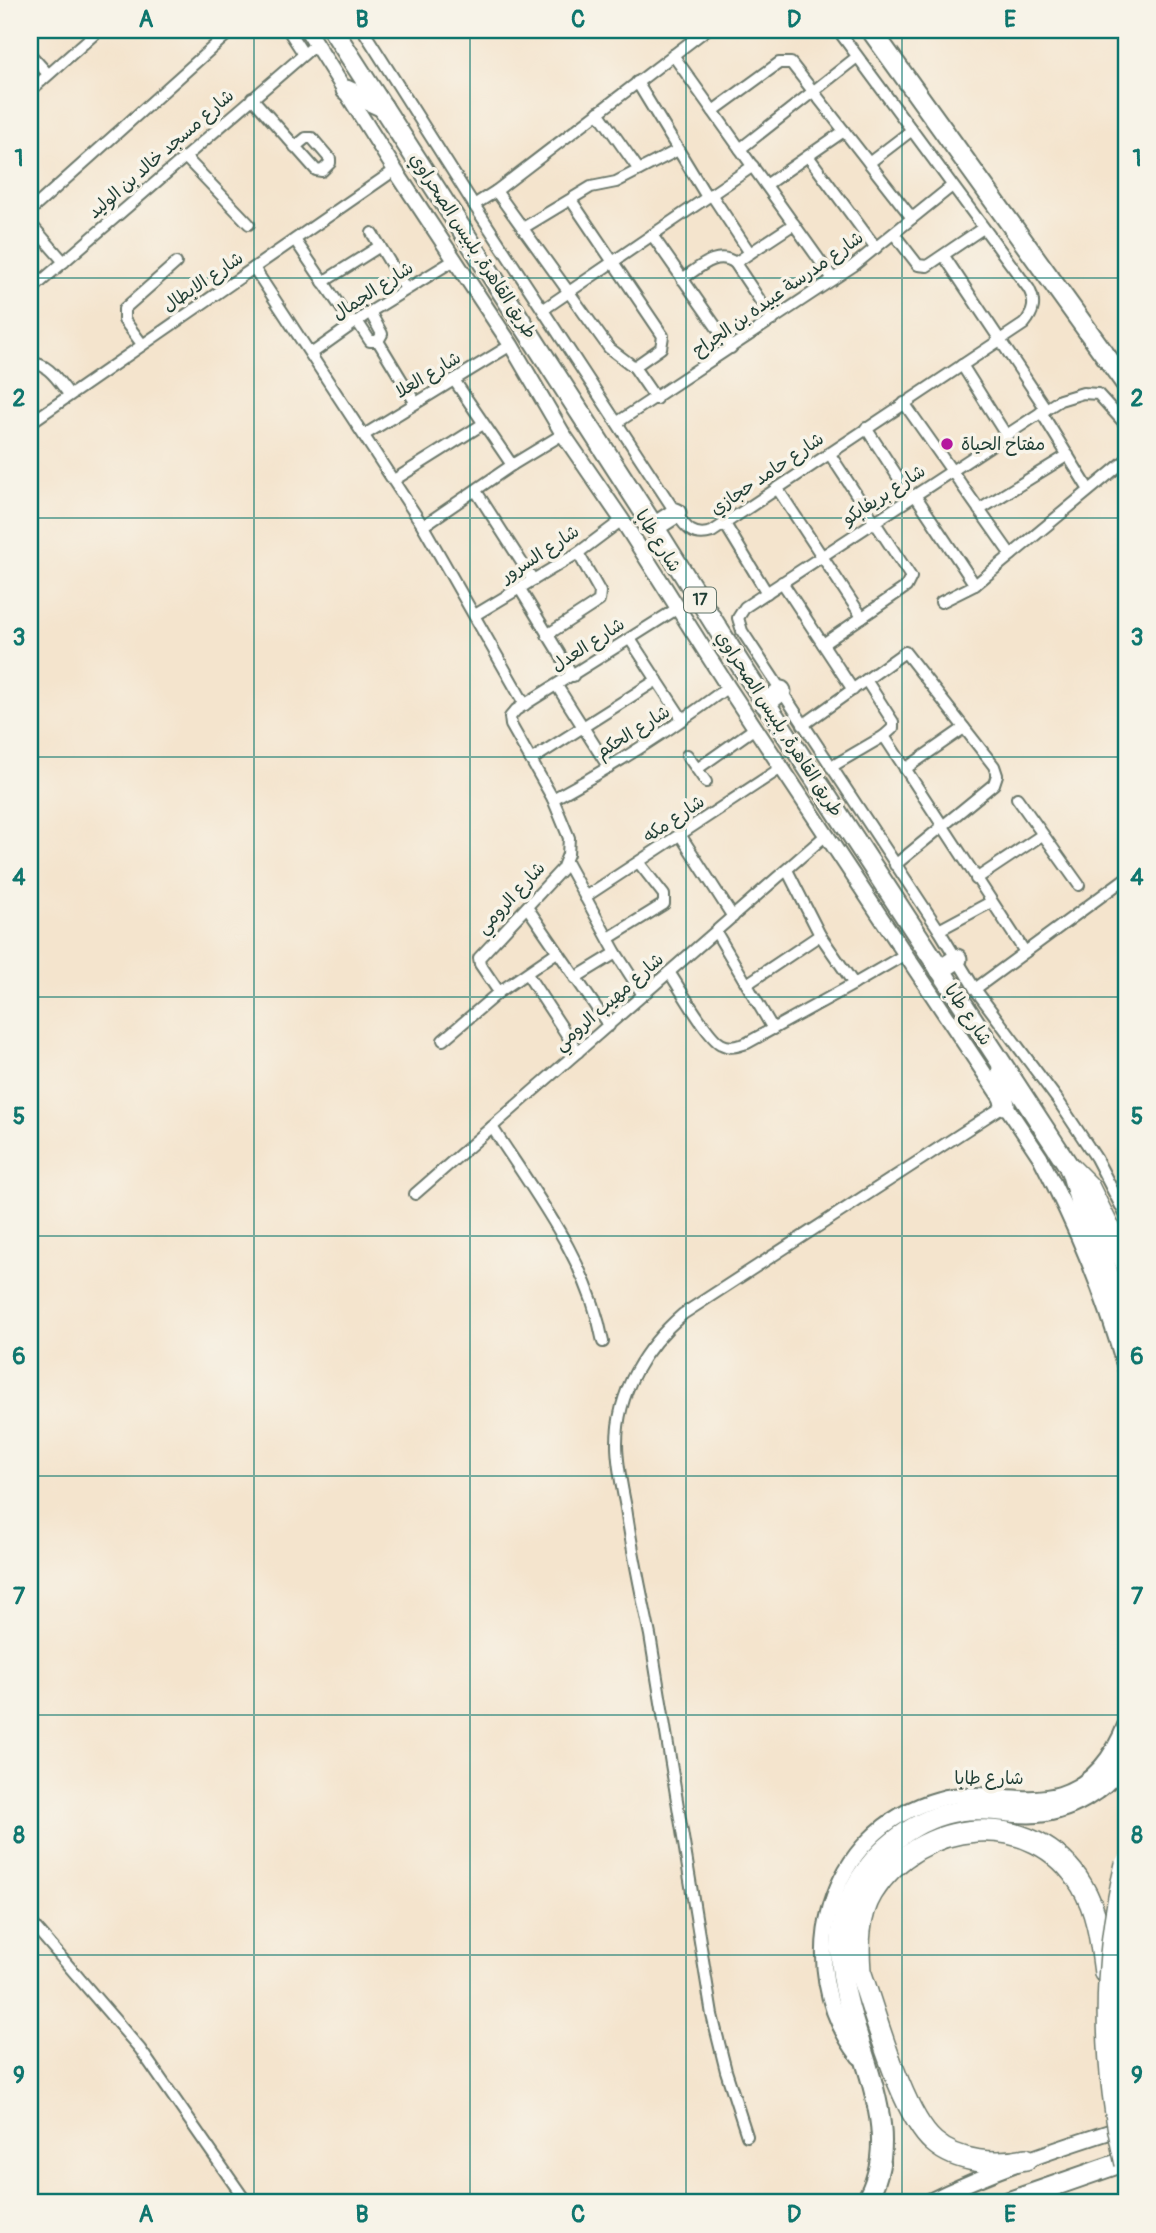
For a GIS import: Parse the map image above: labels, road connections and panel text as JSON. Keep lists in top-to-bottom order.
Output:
{
  "streets": {
    "highway": ["طريق القاهرة, بلبيس الصحراوي", "17"],
    "street": [
      "شارع مسجد خالد بن الوليد",
      "شارع الابطال",
      "شارع الجمال",
      "شارع مدرسة عبيده بن الجراح",
      "شارع العلا",
      "شارع حامد حجازي",
      "شارع بريفابكو",
      "شارع طابا",
      "شارع السرور",
      "شارع العدل",
      "شارع الحكم",
      "شارع مكه",
      "شارع الرومي",
      "شارع مهيب الرومي"
    ]
  },
  "crossings": [
    ["شارع مسجد خالد بن الوليد", "شارع طابا"],
    ["شارع الابطال", "شارع طابا"],
    ["شارع الجمال", "شارع طابا"],
    ["شارع مدرسة عبيده بن الجراح", "شارع حامد حجازي"],
    ["شارع العلا", "شارع طابا"],
    ["شارع طابا", "شارع السرور"],
    ["شارع طابا", "شارع العدل"],
    ["شارع طابا", "شارع الحكم"],
    ["شارع طابا", "شارع مكه"],
    ["شارع طابا", "شارع مهيب الرومي"],
    ["شارع العدل", "شارع الرومي"],
    ["شارع الحكم", "شارع الرومي"]
  ],
  "places": ["مفتاح الحياة"],
  "grid": {
    "columns": [
      "A",
      "B",
      "C",
      "D",
      "E"
    ],
    "rows": [
      "1",
      "2",
      "3",
      "4",
      "5",
      "6",
      "7",
      "8",
      "9"
    ]
  }
}
